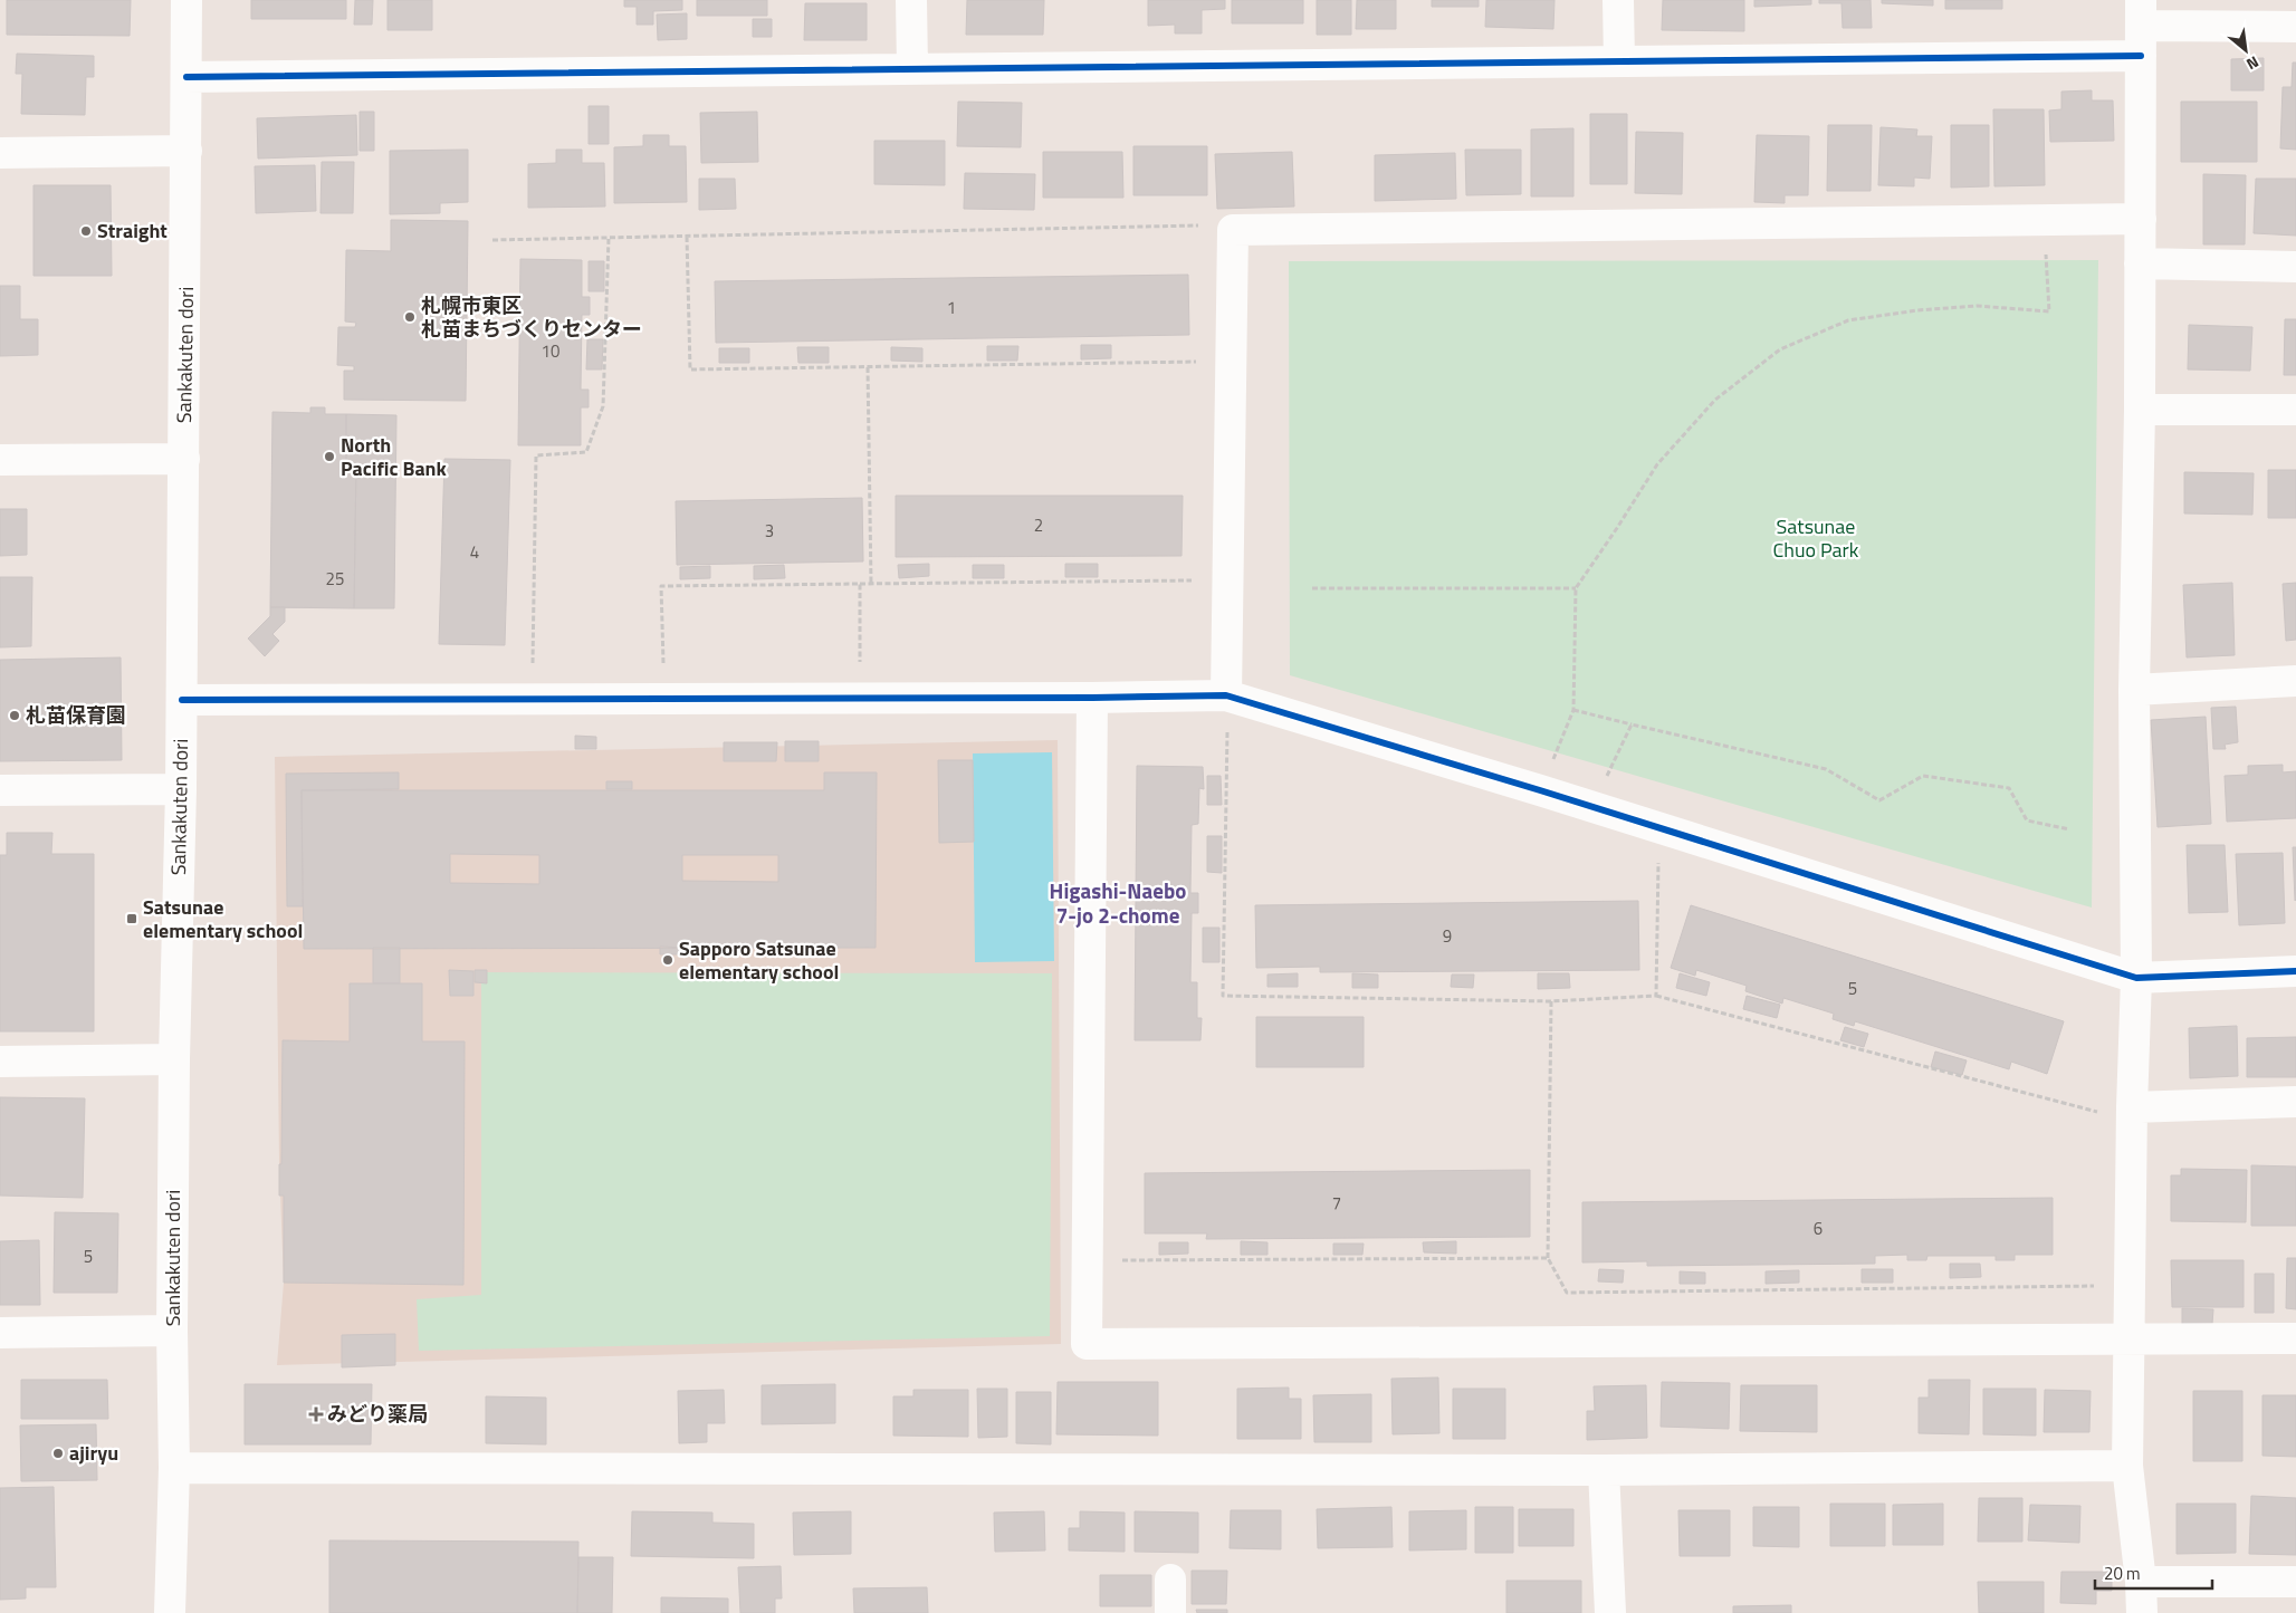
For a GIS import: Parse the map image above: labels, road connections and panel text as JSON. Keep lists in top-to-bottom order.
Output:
{
  "streets": {
    "street": ["Sankakuten dori"]
  },
  "districts": ["Higashi-Naebo 7-jo 2-chome"],
  "parks": ["Satsunae Chuo Park"],
  "places": {
    "other": [
      "Straight",
      "札幌市東区 札苗まちづくりセンター",
      "North Pacific Bank",
      "札苗保育園",
      "Sapporo Satsunae elementary school",
      "ajiryu"
    ],
    "transit": ["Satsunae elementary school"],
    "health": ["みどり薬局"]
  },
  "house_numbers": [
    "1",
    "10",
    "2",
    "3",
    "4",
    "25",
    "9",
    "5",
    "7",
    "6",
    "5"
  ],
  "scale_bar": "20 m",
  "north": "bottom right"
}
